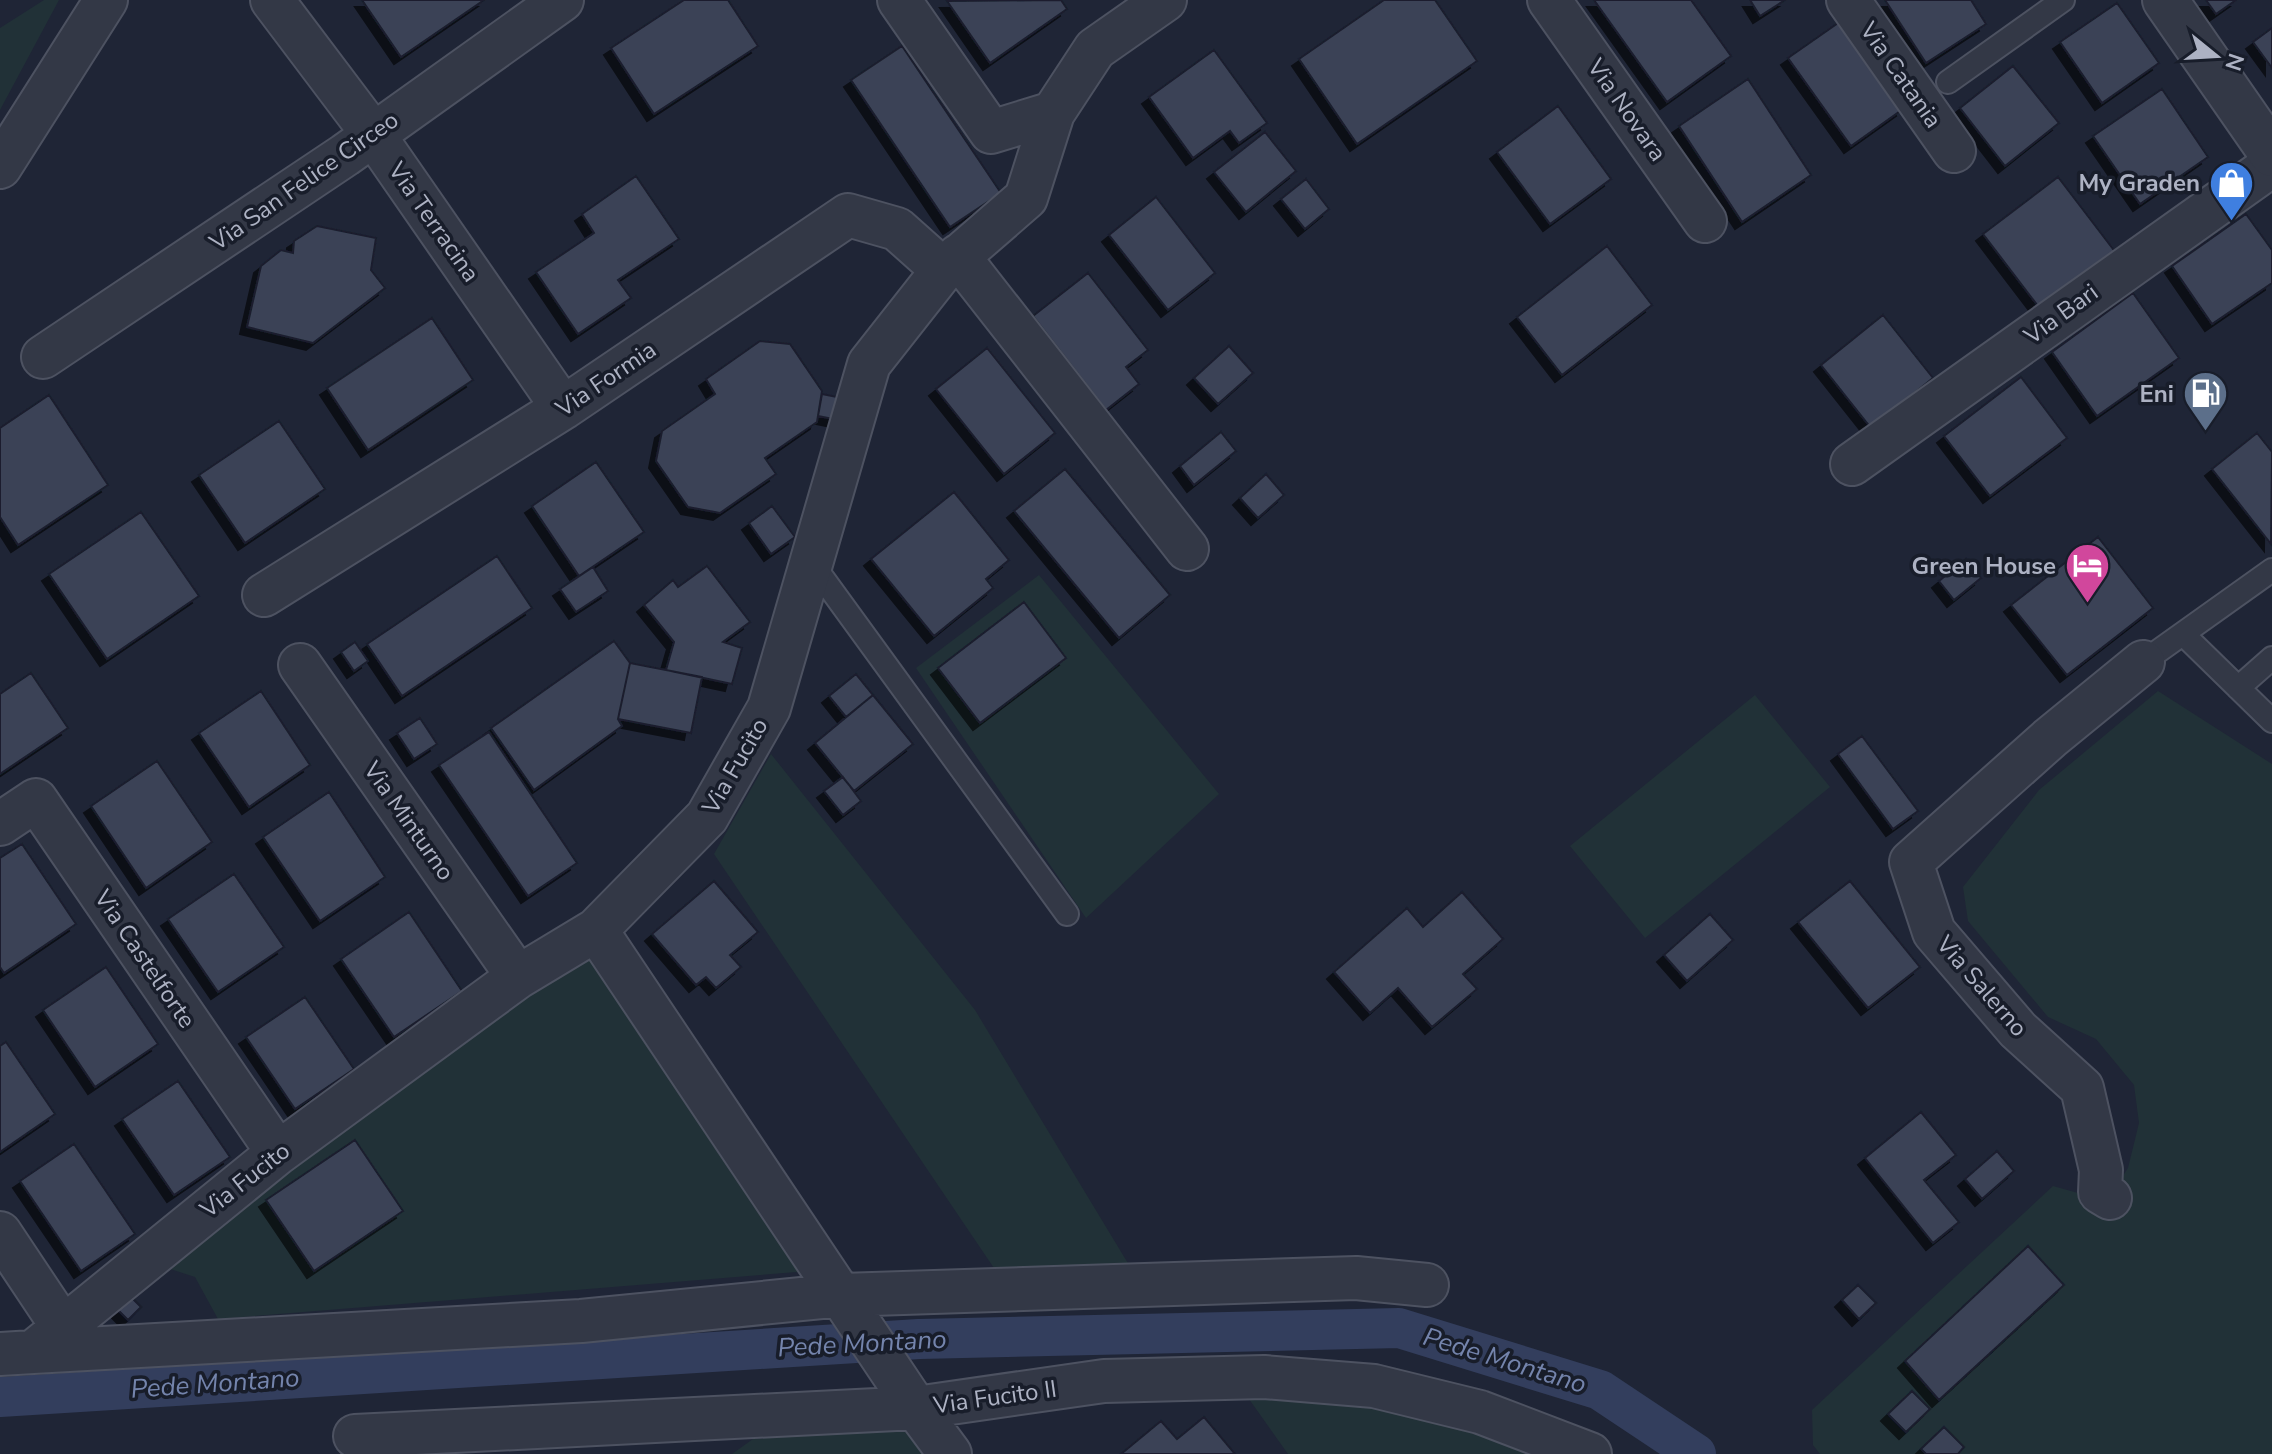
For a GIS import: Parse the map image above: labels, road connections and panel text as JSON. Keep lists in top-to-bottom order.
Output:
{
  "streets": {
    "street": [
      "Via Catania",
      "Via Novara",
      "Via San Felice Circeo",
      "Via Terracina",
      "Via Bari",
      "Via Formia",
      "Via Fucito",
      "Via Minturno",
      "Via Castelforte",
      "Via Salerno",
      "Via Fucito II"
    ]
  },
  "crossings": [
    ["Via San Felice Circeo", "Via Terracina"],
    ["Via Terracina", "Via Formia"],
    ["Via Formia", "Via Fucito"],
    ["Via Fucito", "Via Minturno"],
    ["Via Fucito", "Via Castelforte"],
    ["Via Fucito", "Via Fucito II"]
  ],
  "water": ["Pede Montano"],
  "places": {
    "shop": ["My Graden"],
    "fuel station": ["Eni"],
    "hotel": ["Green House"]
  },
  "north": "right"
}
